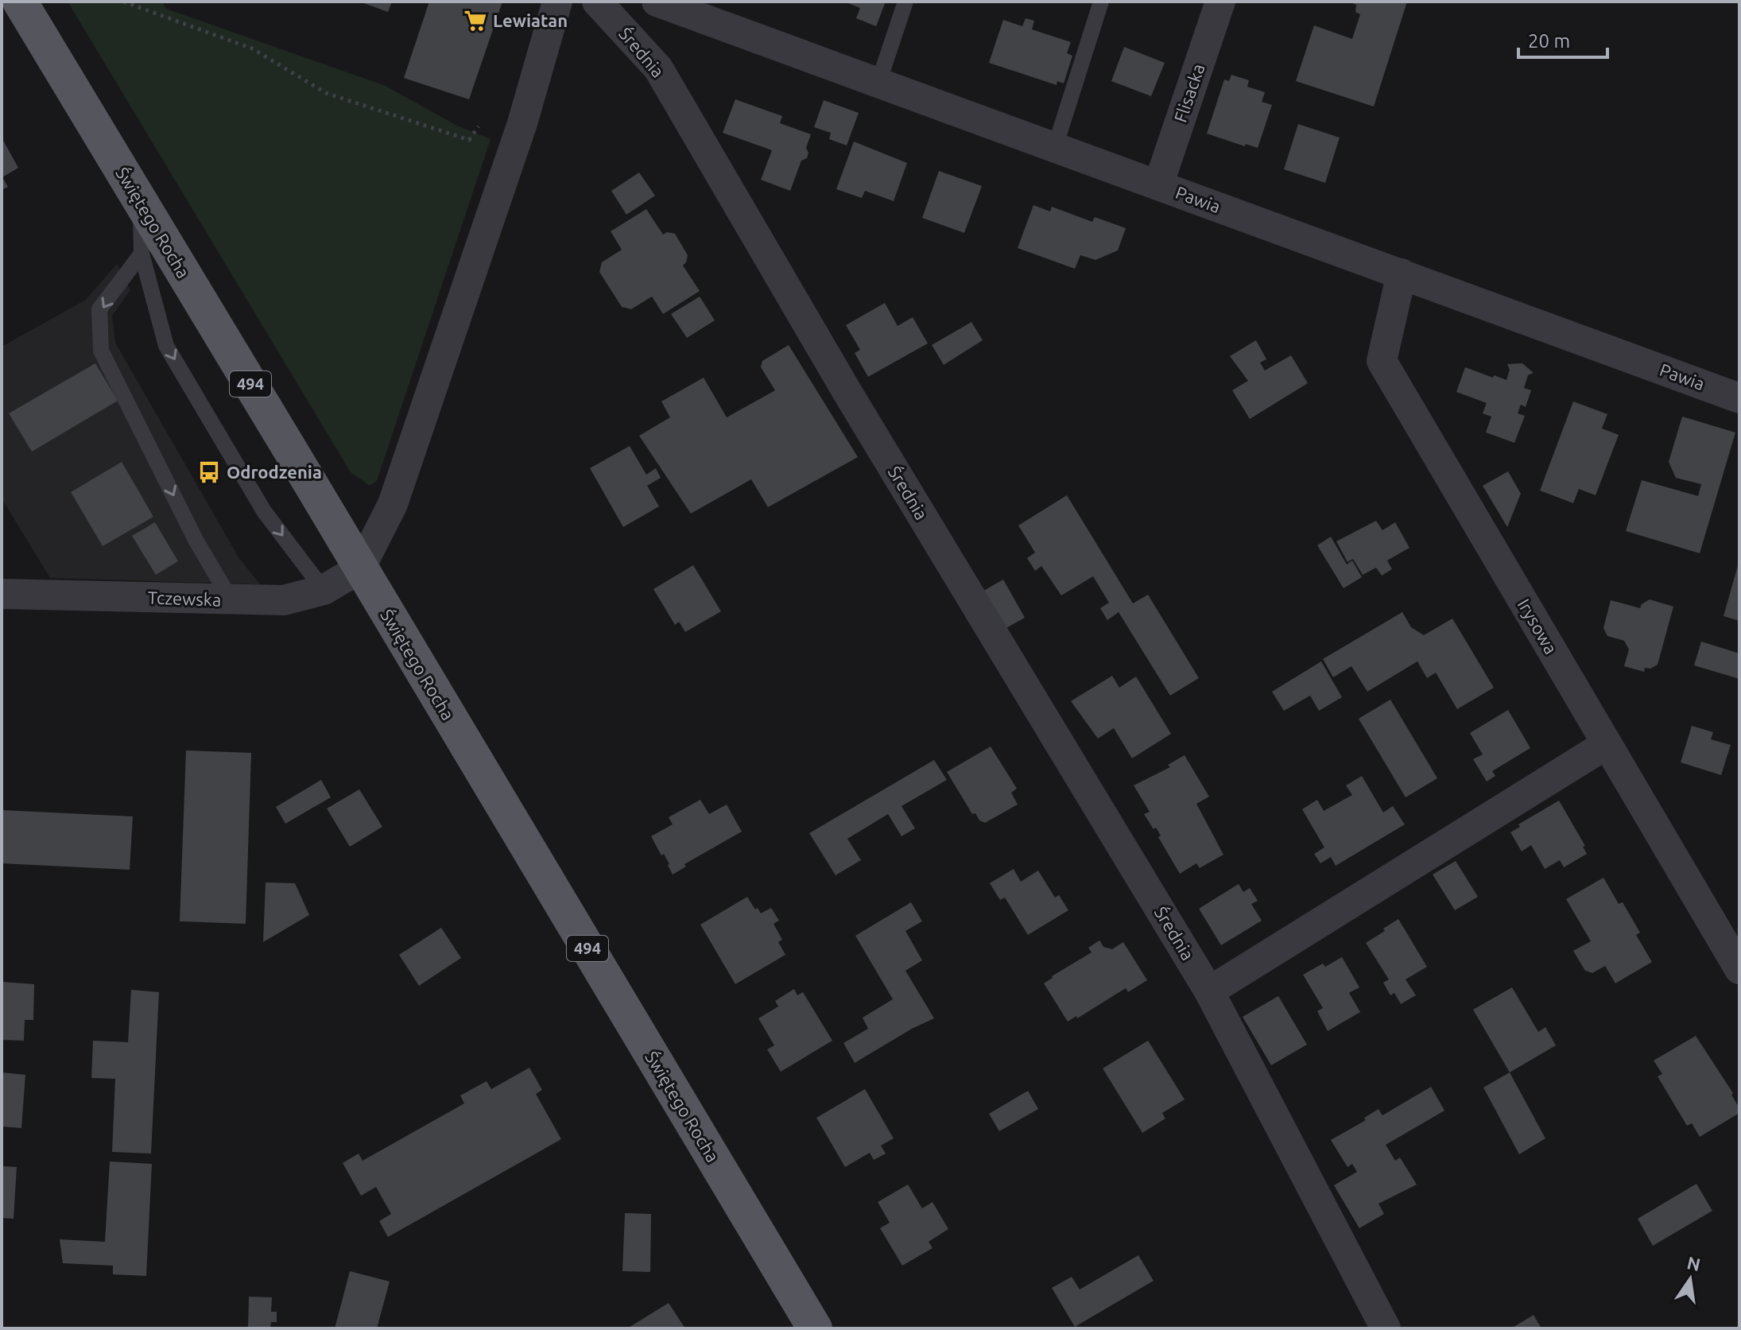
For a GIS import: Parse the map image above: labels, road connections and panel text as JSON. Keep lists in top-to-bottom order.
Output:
{
  "streets": {
    "main road": ["Świętego Rocha", "494"],
    "street": [
      "Średnia",
      "Flisacka",
      "Pawia",
      "Tczewska",
      "Irysowa"
    ]
  },
  "crossings": [
    ["Flisacka", "Pawia"],
    ["Pawia", "Irysowa"],
    ["Świętego Rocha", "Tczewska"]
  ],
  "places": {
    "supermarket": ["Lewiatan"],
    "bus stop": ["Odrodzenia"]
  },
  "scale_bar": "20 m",
  "north": "top"
}
